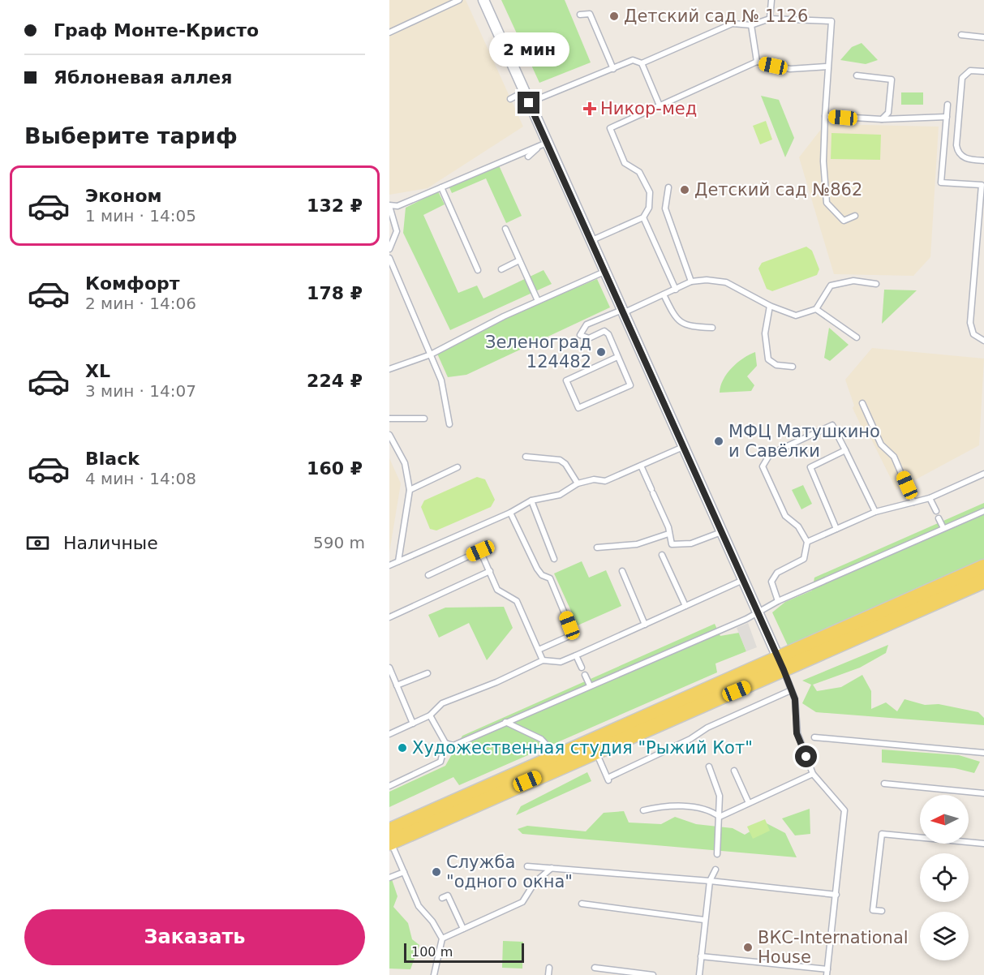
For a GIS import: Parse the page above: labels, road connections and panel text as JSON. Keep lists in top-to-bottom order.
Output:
{
  "places": {
    "other": [
      "Детский сад № 1126",
      "Детский сад №862",
      "Зеленоград 124482",
      "МФЦ Матушкино и Савёлки",
      "Художественная студия \"Рыжий Кот\"",
      "Служба \"одного окна\"",
      "ВКС-International House"
    ],
    "health": ["Никор-мед"]
  },
  "scale_bar": "100 m",
  "north": "left",
  "page": {
    "banner": ["Граф Монте-Кристо", "Яблоневая аллея"],
    "bubble": "2 мин",
    "heading": "Выберите тариф",
    "list": [
      {
        "name": "Эконом",
        "note": "1 мин · 14:05",
        "value": "132 ₽"
      },
      {
        "name": "Комфорт",
        "note": "2 мин · 14:06",
        "value": "178 ₽"
      },
      {
        "name": "XL",
        "note": "3 мин · 14:07",
        "value": "224 ₽"
      },
      {
        "name": "Black",
        "note": "4 мин · 14:08",
        "value": "160 ₽"
      }
    ],
    "pay": ["Наличные", "590 m"],
    "buttons": "Заказать",
    "scale": "100 m"
  }
}
